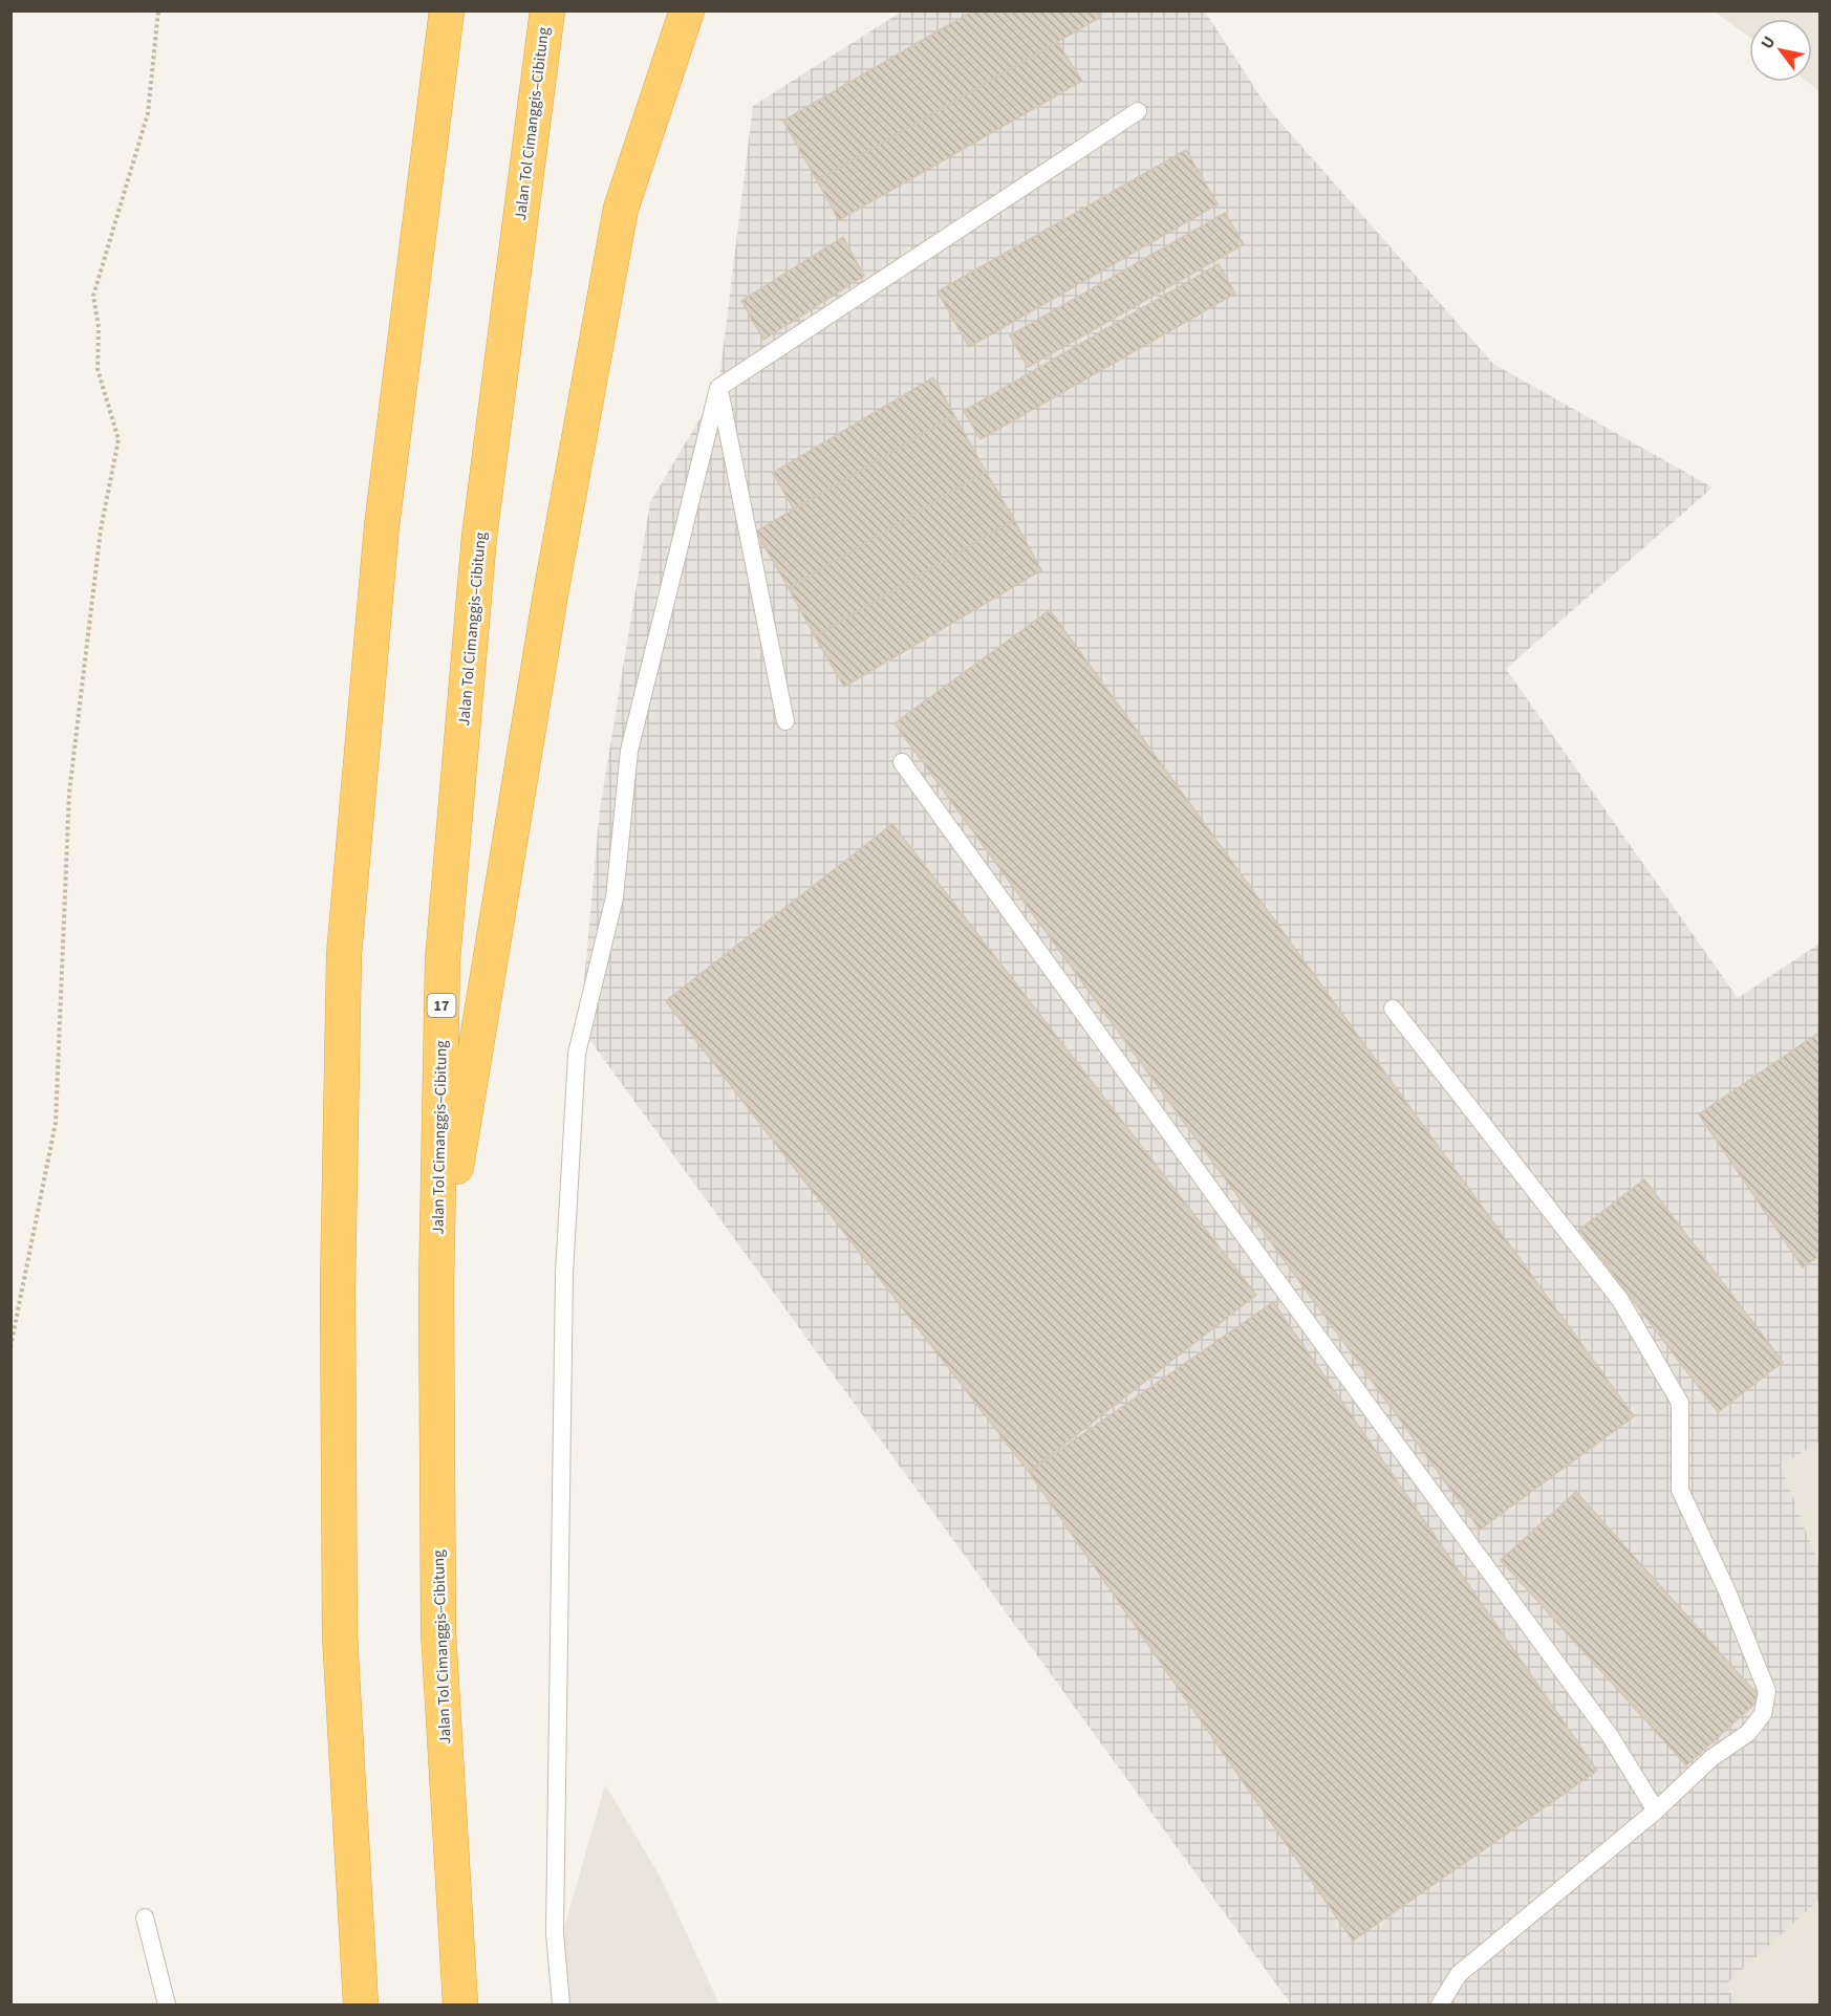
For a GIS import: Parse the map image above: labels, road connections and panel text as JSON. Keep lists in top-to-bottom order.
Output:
{
  "streets": {
    "highway": ["Jalan Tol Cimanggis–Cibitung", "17"]
  },
  "north": "top left"
}
